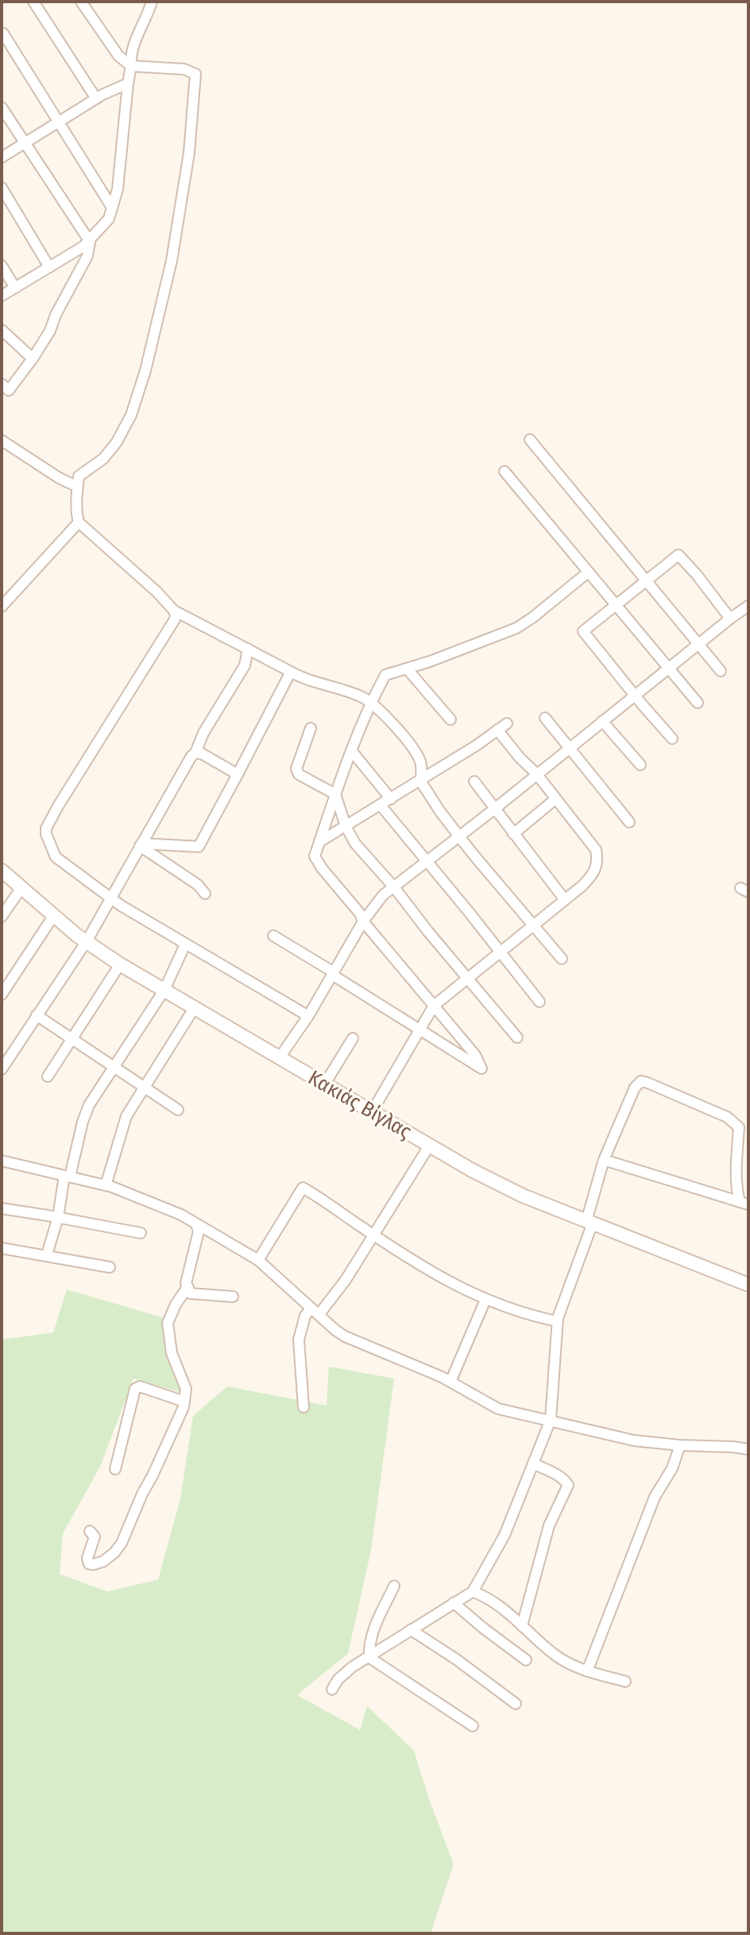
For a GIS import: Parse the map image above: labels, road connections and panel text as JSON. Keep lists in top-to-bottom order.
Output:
{
  "streets": {
    "street": ["Κακιάς Βίγλας"]
  }
}
